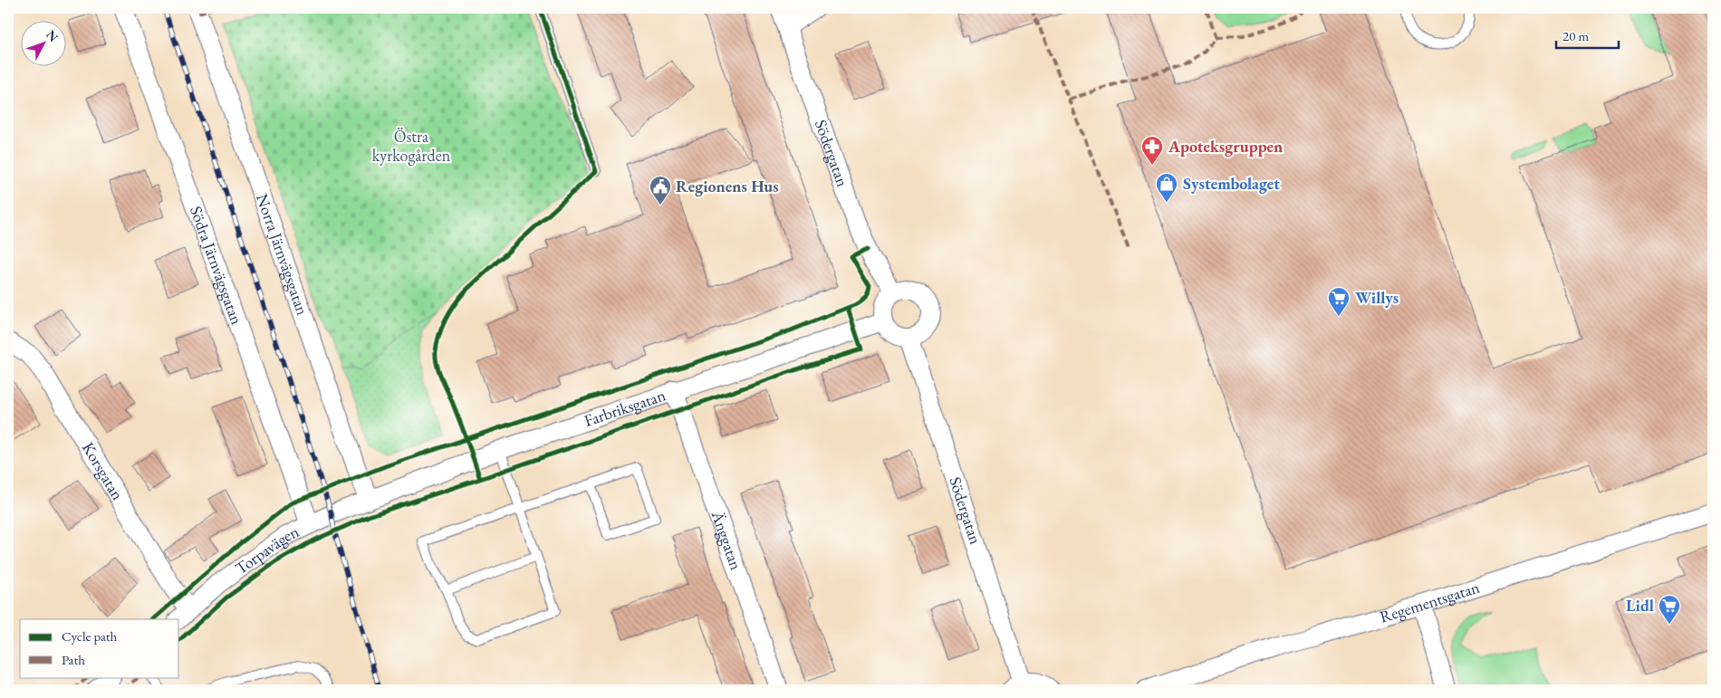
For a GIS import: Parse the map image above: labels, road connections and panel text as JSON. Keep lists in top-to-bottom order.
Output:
{
  "streets": {
    "street": [
      "Södergatan",
      "Norra Järnvägsgatan",
      "Södra Järnvägsgatan",
      "Farbriksgatan",
      "Korsgatan",
      "Änggatan",
      "Torpavägen",
      "Regementsgatan"
    ]
  },
  "crossings": [
    ["Södergatan", "Farbriksgatan"],
    ["Norra Järnvägsgatan", "Farbriksgatan"],
    ["Norra Järnvägsgatan", "Torpavägen"],
    ["Södra Järnvägsgatan", "Torpavägen"],
    ["Farbriksgatan", "Änggatan"],
    ["Farbriksgatan", "Torpavägen"],
    ["Korsgatan", "Torpavägen"]
  ],
  "parks": ["Östra kyrkogården"],
  "places": {
    "pharmacy": ["Apoteksgruppen"],
    "shop": ["Systembolaget"],
    "public building": ["Regionens Hus"],
    "supermarket": ["Willys", "Lidl"]
  },
  "legend": ["Cycle path", "Path"],
  "scale_bar": "20 m",
  "north": "top right"
}
